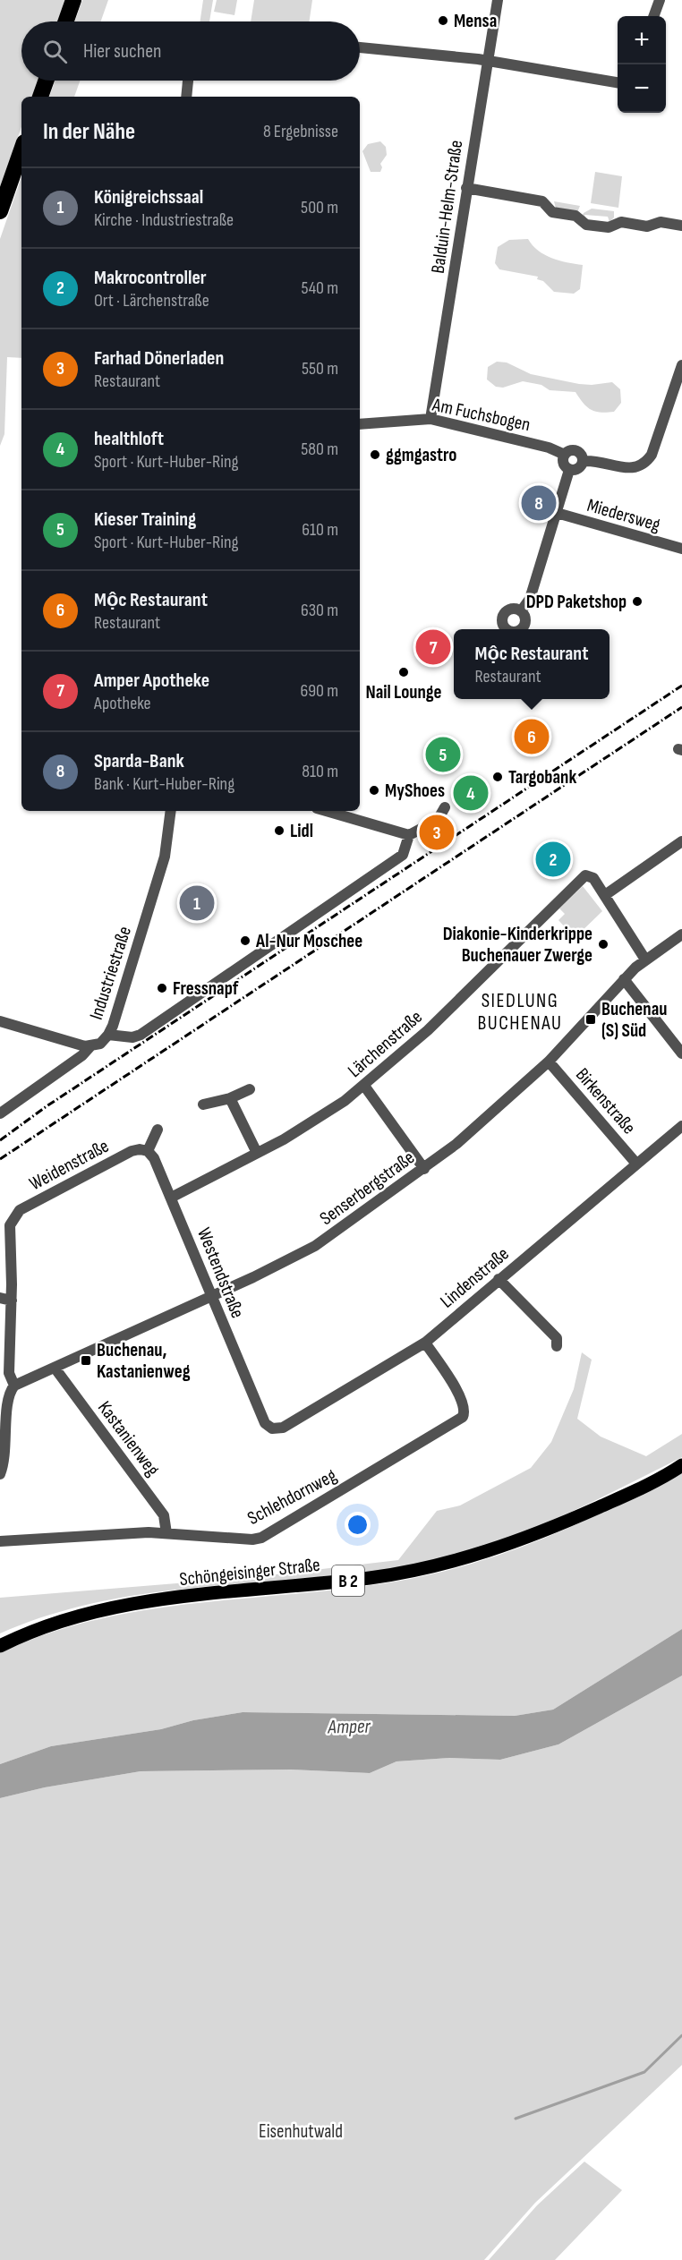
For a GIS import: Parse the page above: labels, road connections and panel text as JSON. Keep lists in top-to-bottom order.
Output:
{
  "streets": {
    "main road": ["Schöngeisinger Straße", "B 2"],
    "street": [
      "Balduin-Helm-Straße",
      "Am Fuchsbogen",
      "Miedersweg",
      "Industriestraße",
      "Lärchenstraße",
      "Birkenstraße",
      "Weidenstraße",
      "Senserbergstraße",
      "Westendstraße",
      "Lindenstraße",
      "Kastanienweg",
      "Schlehdornweg"
    ]
  },
  "crossings": [
    ["Balduin-Helm-Straße", "Am Fuchsbogen"],
    ["Lärchenstraße", "Westendstraße"],
    ["Birkenstraße", "Senserbergstraße"],
    ["Birkenstraße", "Lindenstraße"],
    ["Weidenstraße", "Senserbergstraße"],
    ["Weidenstraße", "Westendstraße"],
    ["Senserbergstraße", "Westendstraße"],
    ["Senserbergstraße", "Kastanienweg"],
    ["Westendstraße", "Lindenstraße"],
    ["Lindenstraße", "Schlehdornweg"],
    ["Kastanienweg", "Schlehdornweg"]
  ],
  "districts": ["SIEDLUNG BUCHENAU"],
  "water": ["Amper"],
  "parks": ["Eisenhutwald"],
  "places": {
    "other": [
      "Mensa",
      "ggmgastro",
      "DPD Paketshop",
      "Nail Lounge",
      "Targobank",
      "MyShoes",
      "Lidl",
      "Al-Nur Moschee",
      "Diakonie-Kinderkrippe Buchenauer Zwerge",
      "Fressnapf"
    ],
    "transit": ["Buchenau (S) Süd", "Buchenau, Kastanienweg"]
  },
  "page": {
    "map_buttons": ["+", "−"],
    "search": "Hier suchen",
    "heading": ["In der Nähe", "8 Ergebnisse"],
    "list": [
      {
        "mark": "1",
        "name": "Königreichssaal",
        "note": "Kirche · Industriestraße",
        "value": "500 m"
      },
      {
        "mark": "2",
        "name": "Makrocontroller",
        "note": "Ort · Lärchenstraße",
        "value": "540 m"
      },
      {
        "mark": "3",
        "name": "Farhad Dönerladen",
        "note": "Restaurant",
        "value": "550 m"
      },
      {
        "mark": "4",
        "name": "healthloft",
        "note": "Sport · Kurt-Huber-Ring",
        "value": "580 m"
      },
      {
        "mark": "5",
        "name": "Kieser Training",
        "note": "Sport · Kurt-Huber-Ring",
        "value": "610 m"
      },
      {
        "mark": "6",
        "name": "Mộc Restaurant",
        "note": "Restaurant",
        "value": "630 m"
      },
      {
        "mark": "7",
        "name": "Amper Apotheke",
        "note": "Apotheke",
        "value": "690 m"
      },
      {
        "mark": "8",
        "name": "Sparda-Bank",
        "note": "Bank · Kurt-Huber-Ring",
        "value": "810 m"
      }
    ],
    "pins": [
      "8",
      "7",
      "6",
      "5",
      "4",
      "3",
      "2",
      "1"
    ],
    "popup": ["Mộc Restaurant", "Restaurant"]
  }
}
